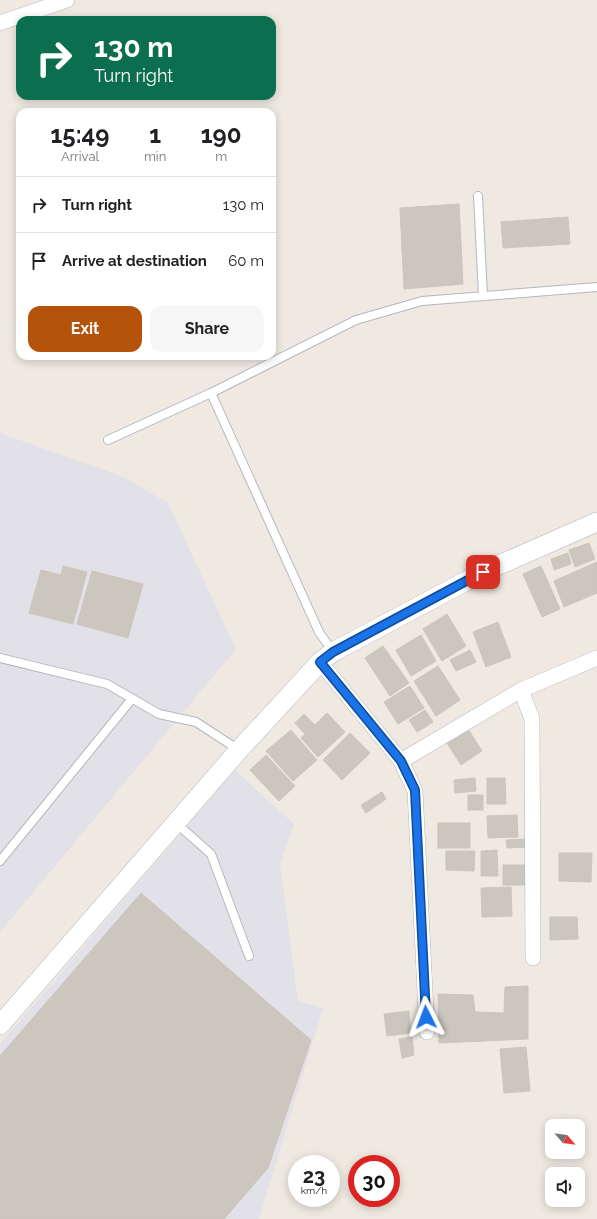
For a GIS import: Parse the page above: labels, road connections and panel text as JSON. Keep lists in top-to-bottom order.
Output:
{
  "north": "bottom right",
  "page": {
    "turn": ["130 m", "Turn right"],
    "eta": [
      "15:49",
      "Arrival",
      "1",
      "min",
      "190",
      "m"
    ],
    "list": [
      {
        "name": "Turn right",
        "value": "130 m"
      },
      {
        "name": "Arrive at destination",
        "value": "60 m"
      }
    ],
    "buttons": ["Exit", "Share"],
    "speed": "23 km/h",
    "limit": "30"
  }
}
